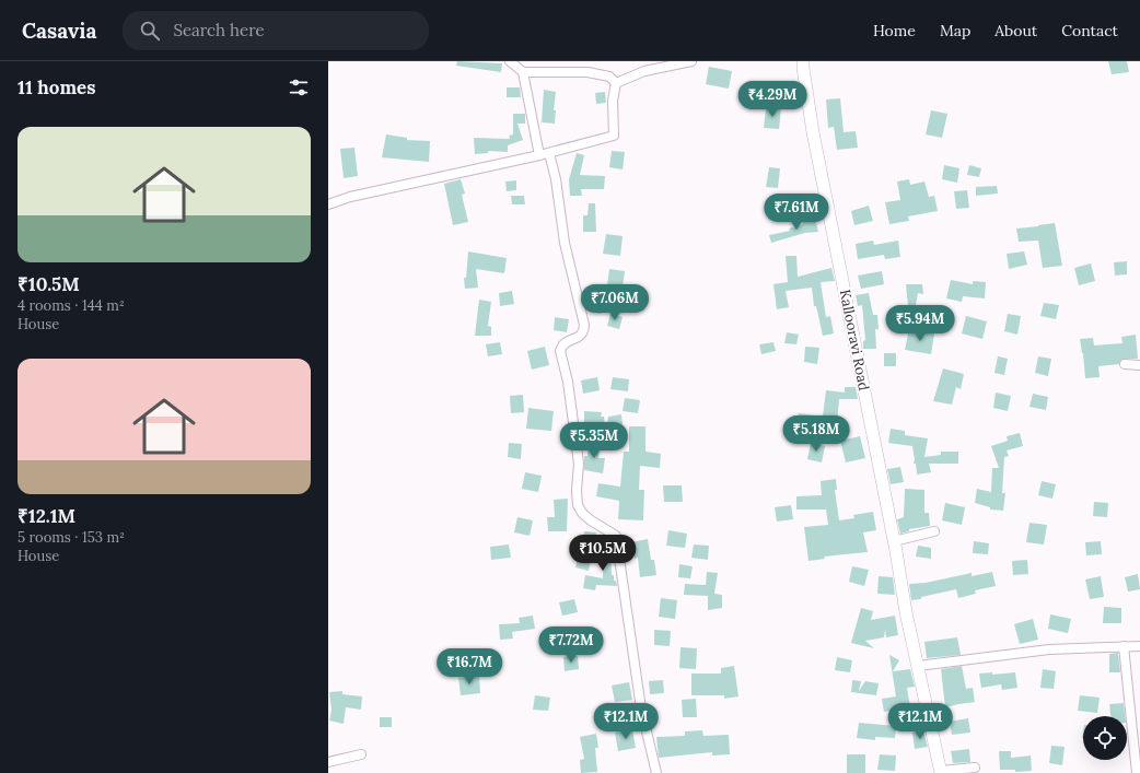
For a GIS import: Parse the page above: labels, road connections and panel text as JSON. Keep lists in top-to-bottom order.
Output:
{
  "streets": {
    "main road": ["Kallooravi Road"]
  },
  "page": {
    "header": "Casavia",
    "search": "Search here",
    "nav": [
      "Home",
      "Map",
      "About",
      "Contact"
    ],
    "heading": "11 homes",
    "price": [
      "₹4.29M",
      "₹7.61M",
      "₹7.06M",
      "₹5.94M",
      "₹5.18M",
      "₹5.35M",
      "₹10.5M",
      "₹7.72M",
      "₹16.7M",
      "₹12.1M",
      "₹12.1M"
    ],
    "list": [
      {
        "name": "₹10.5M",
        "note": "4 rooms · 144 m² · House"
      },
      {
        "name": "₹12.1M",
        "note": "5 rooms · 153 m² · House"
      }
    ]
  }
}
